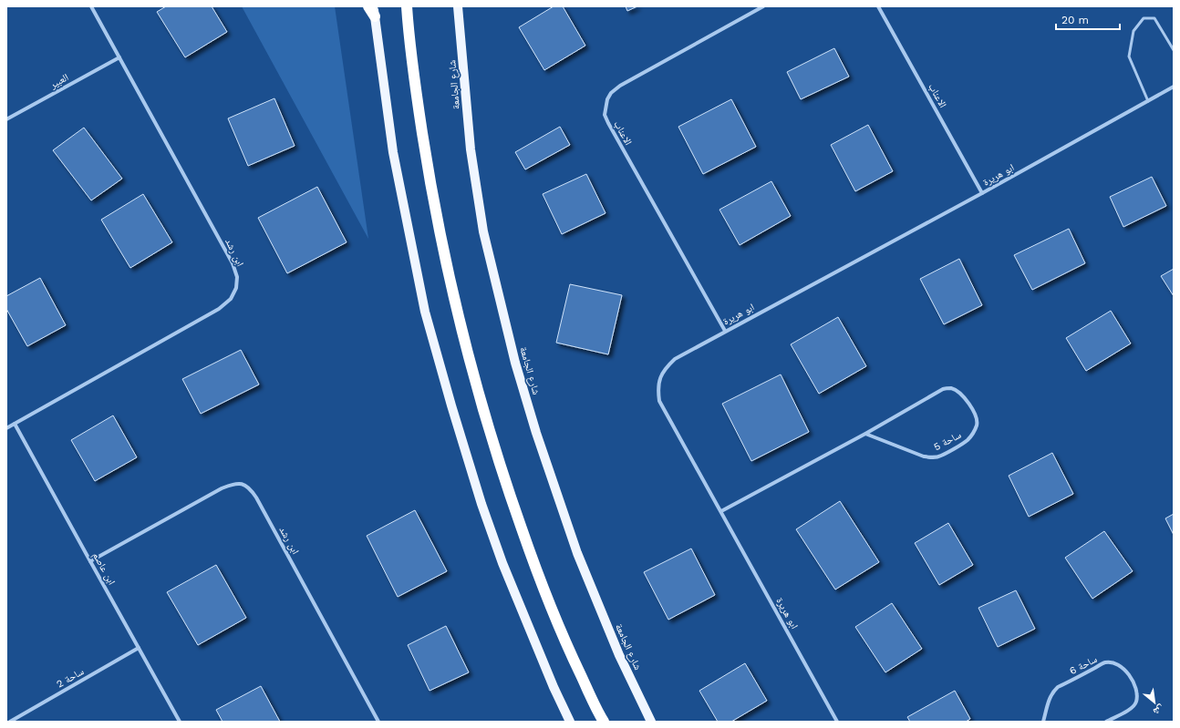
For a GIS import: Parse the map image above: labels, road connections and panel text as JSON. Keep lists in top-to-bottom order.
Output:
{
  "streets": {
    "main road": ["شارع الجامعة"],
    "street": [
      "العبير",
      "الاعناب",
      "ابو هريرة",
      "ابن رشد",
      "ساحة 5",
      "ابن عاصم",
      "ساحة 6",
      "ساحة 2"
    ]
  },
  "crossings": [
    ["العبير", "ابن رشد"],
    ["الاعناب", "ابو هريرة"],
    ["ابو هريرة", "ساحة 5"],
    ["ابن رشد", "ابن عاصم"],
    ["ابن عاصم", "ساحة 2"]
  ],
  "scale_bar": "20 m",
  "north": "bottom right"
}
